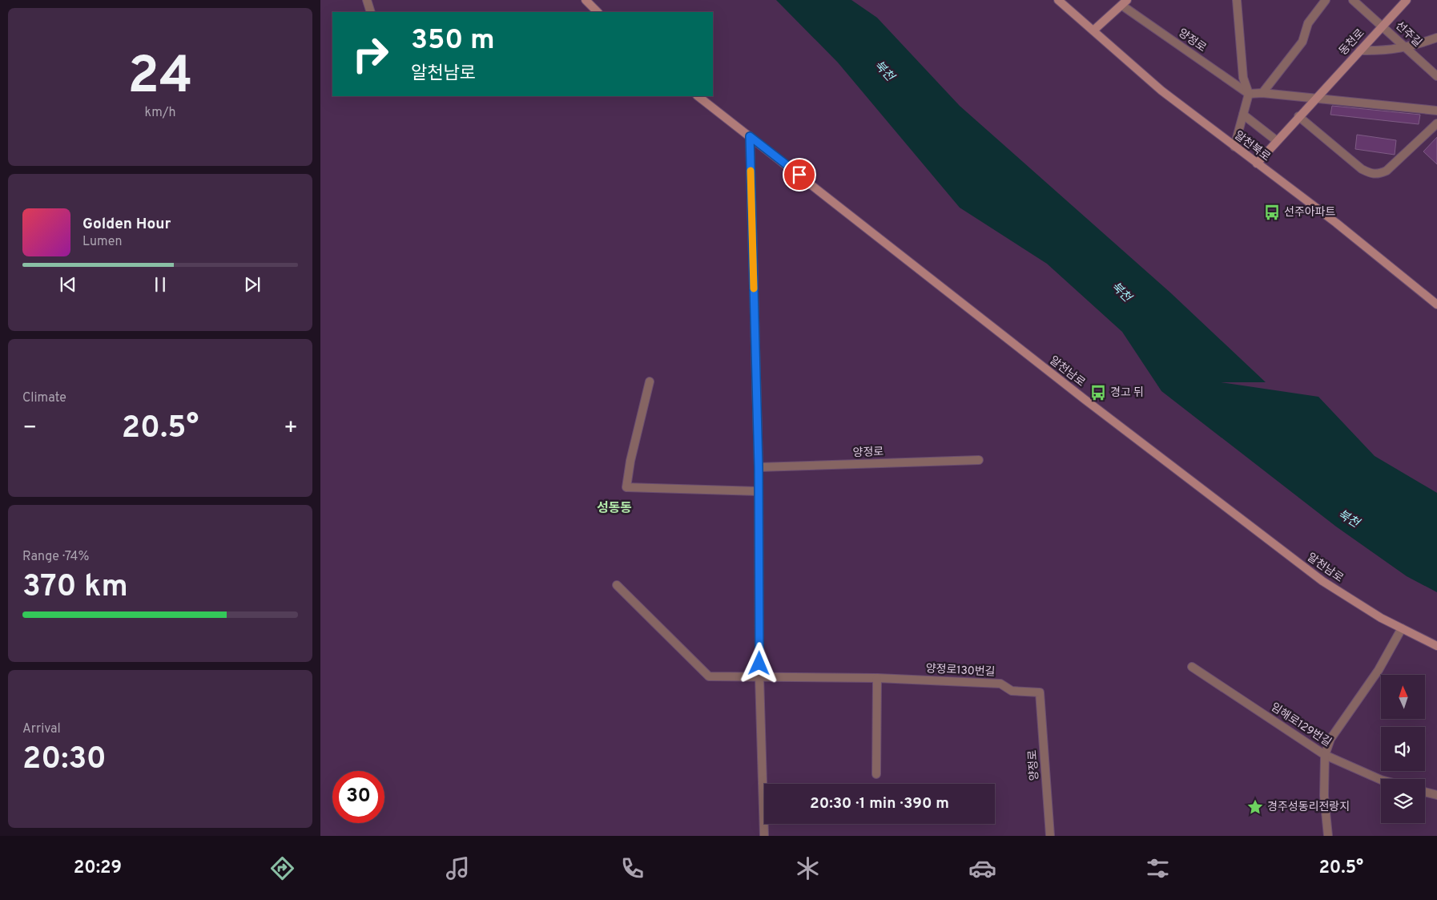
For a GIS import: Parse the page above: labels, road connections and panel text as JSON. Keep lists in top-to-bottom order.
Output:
{
  "streets": {
    "street": [
      "선주길",
      "양정로",
      "동천로",
      "알천북로",
      "알천남로",
      "양정로130번길",
      "임해로129번길"
    ]
  },
  "crossings": [
    ["선주길", "동천로"],
    ["양정로", "알천북로"],
    ["양정로", "양정로130번길"],
    ["동천로", "알천북로"]
  ],
  "districts": ["성동동"],
  "water": ["북천"],
  "places": {
    "bus stop": ["선주아파트", "경고 뒤"],
    "place": ["경주성동리전랑지"]
  },
  "north": "top",
  "page": {
    "tile": [
      ["24", "km/h"],
      "Climate",
      ["Range · 74%", "370 km"],
      ["Arrival", "20:30"]
    ],
    "turn": ["350 m", "알천남로"],
    "song": ["Golden Hour", "Lumen"],
    "heat": ["−", "20.5°", "+"],
    "limit": "30",
    "trip": "20:30 · 1 min · 390 m",
    "tabs": ["20:29", "20.5°"]
  }
}
